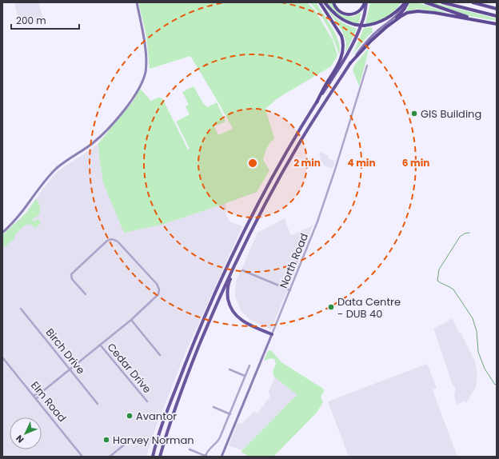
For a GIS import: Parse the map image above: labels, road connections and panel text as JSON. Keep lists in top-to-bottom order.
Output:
{
  "streets": {
    "main road": ["North Road"],
    "street": ["Birch Drive", "Cedar Drive", "Elm Road"]
  },
  "places": [
    "GIS Building",
    "Data Centre - DUB 40",
    "Avantor",
    "Harvey Norman"
  ],
  "scale_bar": "200 m",
  "north": "bottom left",
  "rings": ["2 min", "4 min", "6 min"]
}
